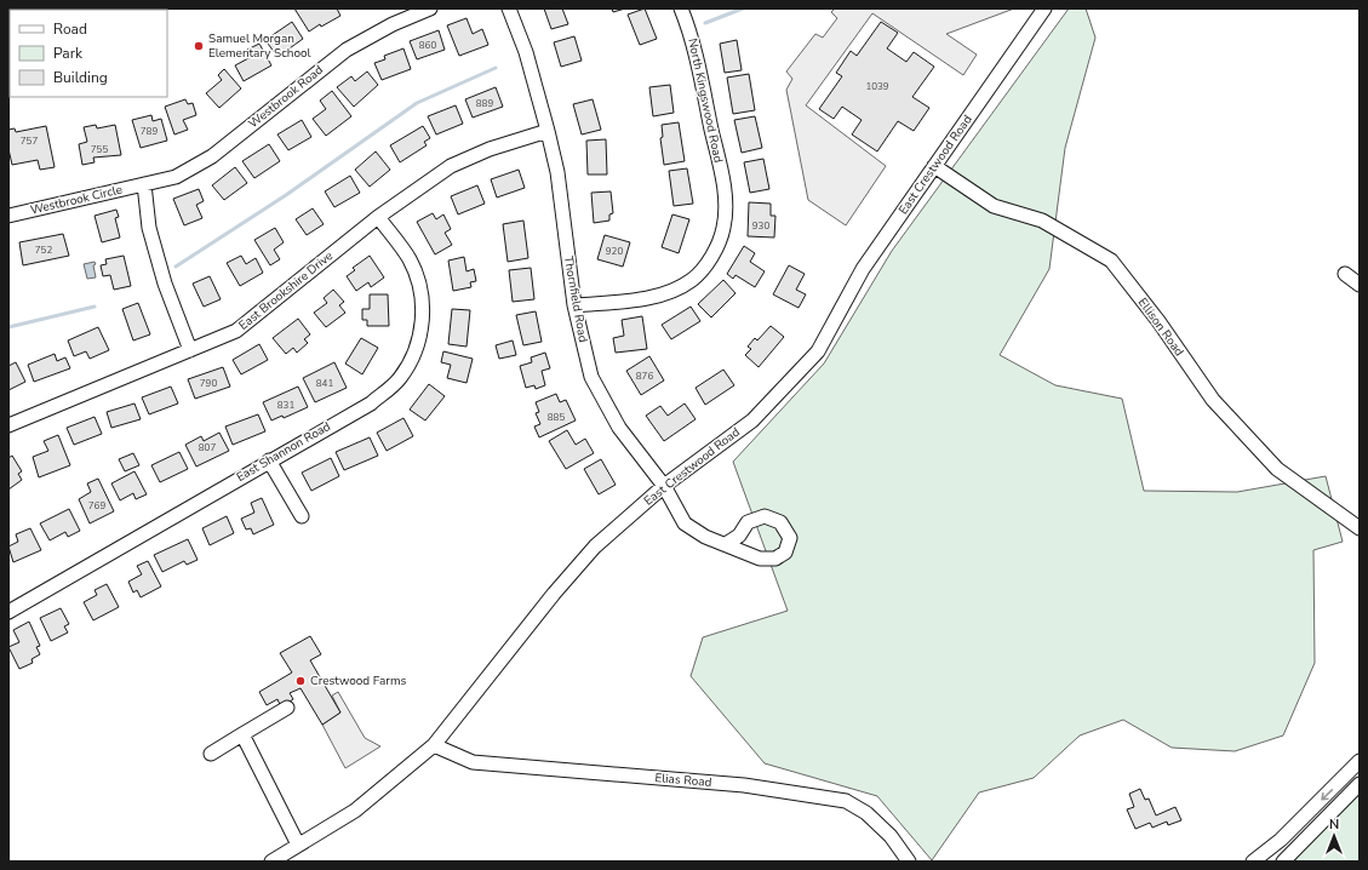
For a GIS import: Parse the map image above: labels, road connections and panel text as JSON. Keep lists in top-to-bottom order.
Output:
{
  "streets": {
    "street": [
      "Westbrook Road",
      "North Kingswood Road",
      "East Crestwood Road",
      "Westbrook Circle",
      "East Brookshire Drive",
      "Thornfield Road",
      "Ellison Road",
      "East Shannon Road",
      "Elias Road"
    ]
  },
  "crossings": [
    ["Westbrook Road", "Westbrook Circle"],
    ["North Kingswood Road", "Thornfield Road"],
    ["East Crestwood Road", "Thornfield Road"],
    ["East Crestwood Road", "Ellison Road"],
    ["East Crestwood Road", "Elias Road"],
    ["East Brookshire Drive", "Thornfield Road"],
    ["East Brookshire Drive", "East Shannon Road"]
  ],
  "places": ["Samuel Morgan Elementary School", "Crestwood Farms"],
  "house_numbers": [
    "860",
    "1039",
    "889",
    "789",
    "757",
    "755",
    "930",
    "752",
    "920",
    "876",
    "790",
    "841",
    "831",
    "885",
    "807",
    "769"
  ],
  "legend": ["Road", "Park", "Building"],
  "north": "top"
}
